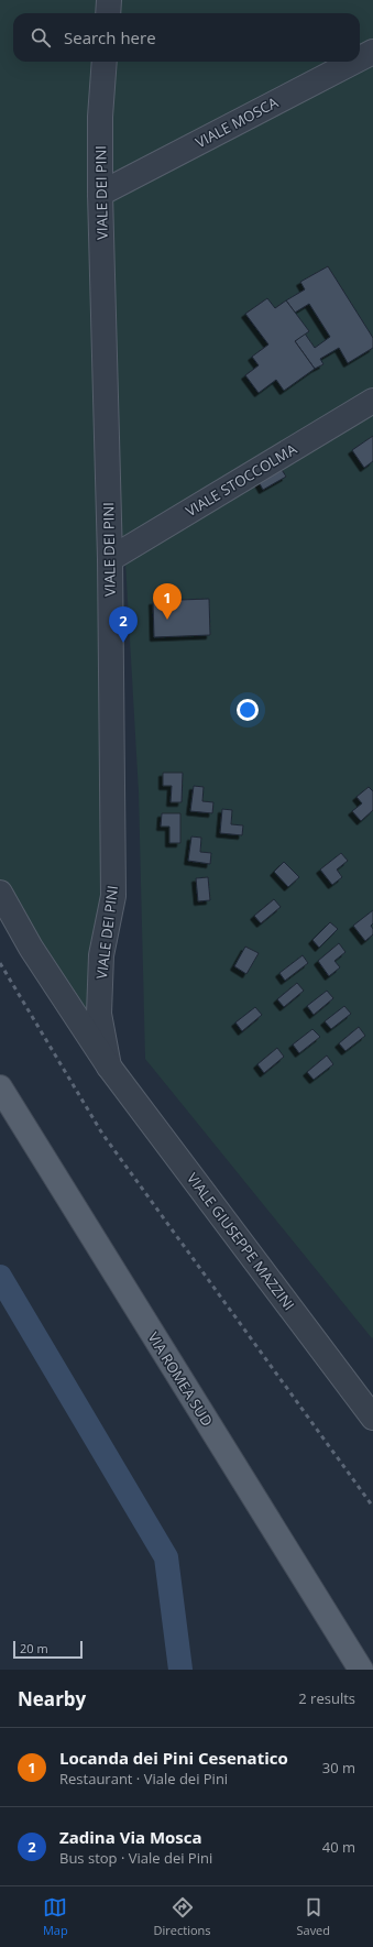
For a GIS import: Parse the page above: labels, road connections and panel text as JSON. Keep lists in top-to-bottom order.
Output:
{
  "streets": {
    "main road": ["VIA ROMEA SUD"],
    "street": [
      "VIALE MOSCA",
      "VIALE DEI PINI",
      "VIALE STOCCOLMA",
      "VIALE GIUSEPPE MAZZINI"
    ]
  },
  "crossings": [
    ["VIALE MOSCA", "VIALE DEI PINI"],
    ["VIALE DEI PINI", "VIALE STOCCOLMA"],
    ["VIALE DEI PINI", "VIALE GIUSEPPE MAZZINI"]
  ],
  "scale_bar": "20 m",
  "page": {
    "search": "Search here",
    "pins": ["1", "2"],
    "scale": "20 m",
    "heading": ["Nearby", "2 results"],
    "list": [
      {
        "mark": "1",
        "name": "Locanda dei Pini Cesenatico",
        "note": "Restaurant · Viale dei Pini",
        "value": "30 m"
      },
      {
        "mark": "2",
        "name": "Zadina Via Mosca",
        "note": "Bus stop · Viale dei Pini",
        "value": "40 m"
      }
    ],
    "nav": ["Map", "Directions", "Saved"]
  }
}
